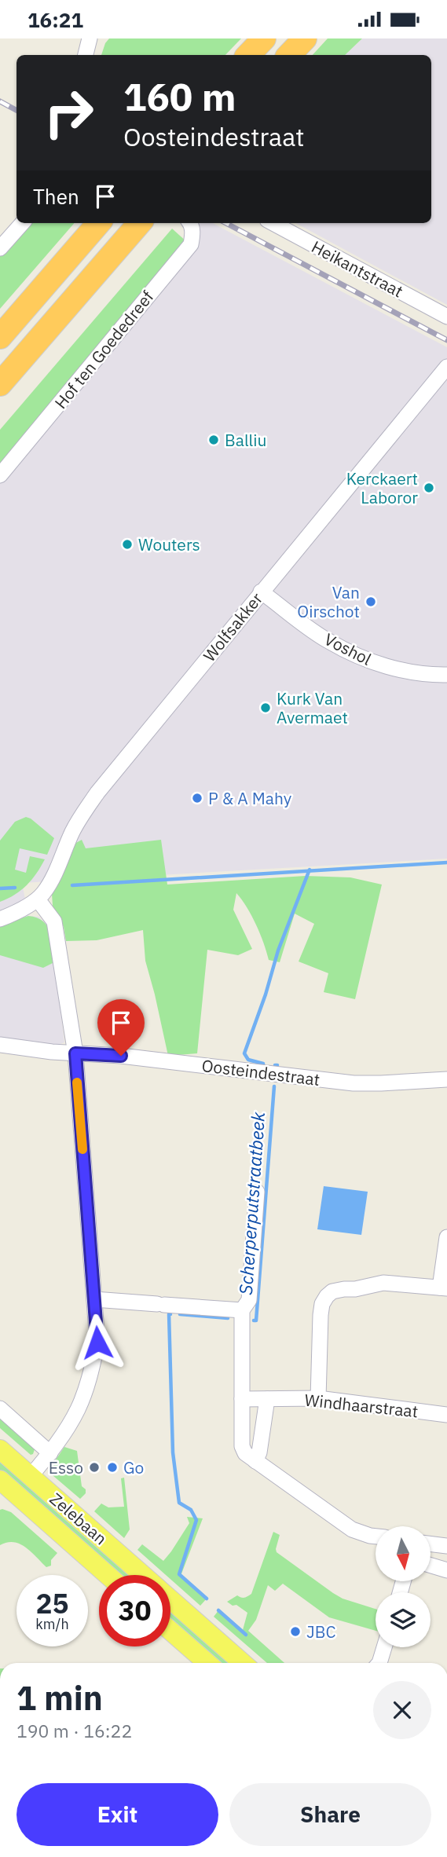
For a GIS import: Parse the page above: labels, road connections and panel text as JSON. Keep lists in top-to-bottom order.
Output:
{
  "streets": {
    "main road": ["Zelebaan"],
    "street": [
      "Heikantstraat",
      "Hof ten Goededreef",
      "Wolfsakker",
      "Voshol",
      "Oosteindestraat",
      "Windhaarstraat"
    ]
  },
  "crossings": [
    ["Wolfsakker", "Voshol"]
  ],
  "water": ["Scherperputstraatbeek"],
  "places": [
    "Balliu",
    "Kerckaert Laboror",
    "Wouters",
    "Van Oirschot",
    "Kurk Van Avermaet",
    "P & A Mahy",
    "Esso",
    "Go",
    "JBC"
  ],
  "north": "bottom",
  "page": {
    "status": "16:21",
    "turn": ["160 m", "Oosteindestraat"],
    "then": "Then",
    "speed": "25 km/h",
    "limit": "30",
    "heading": ["1 min", "190 m · 16:22"],
    "buttons": ["Exit", "Share"]
  }
}
